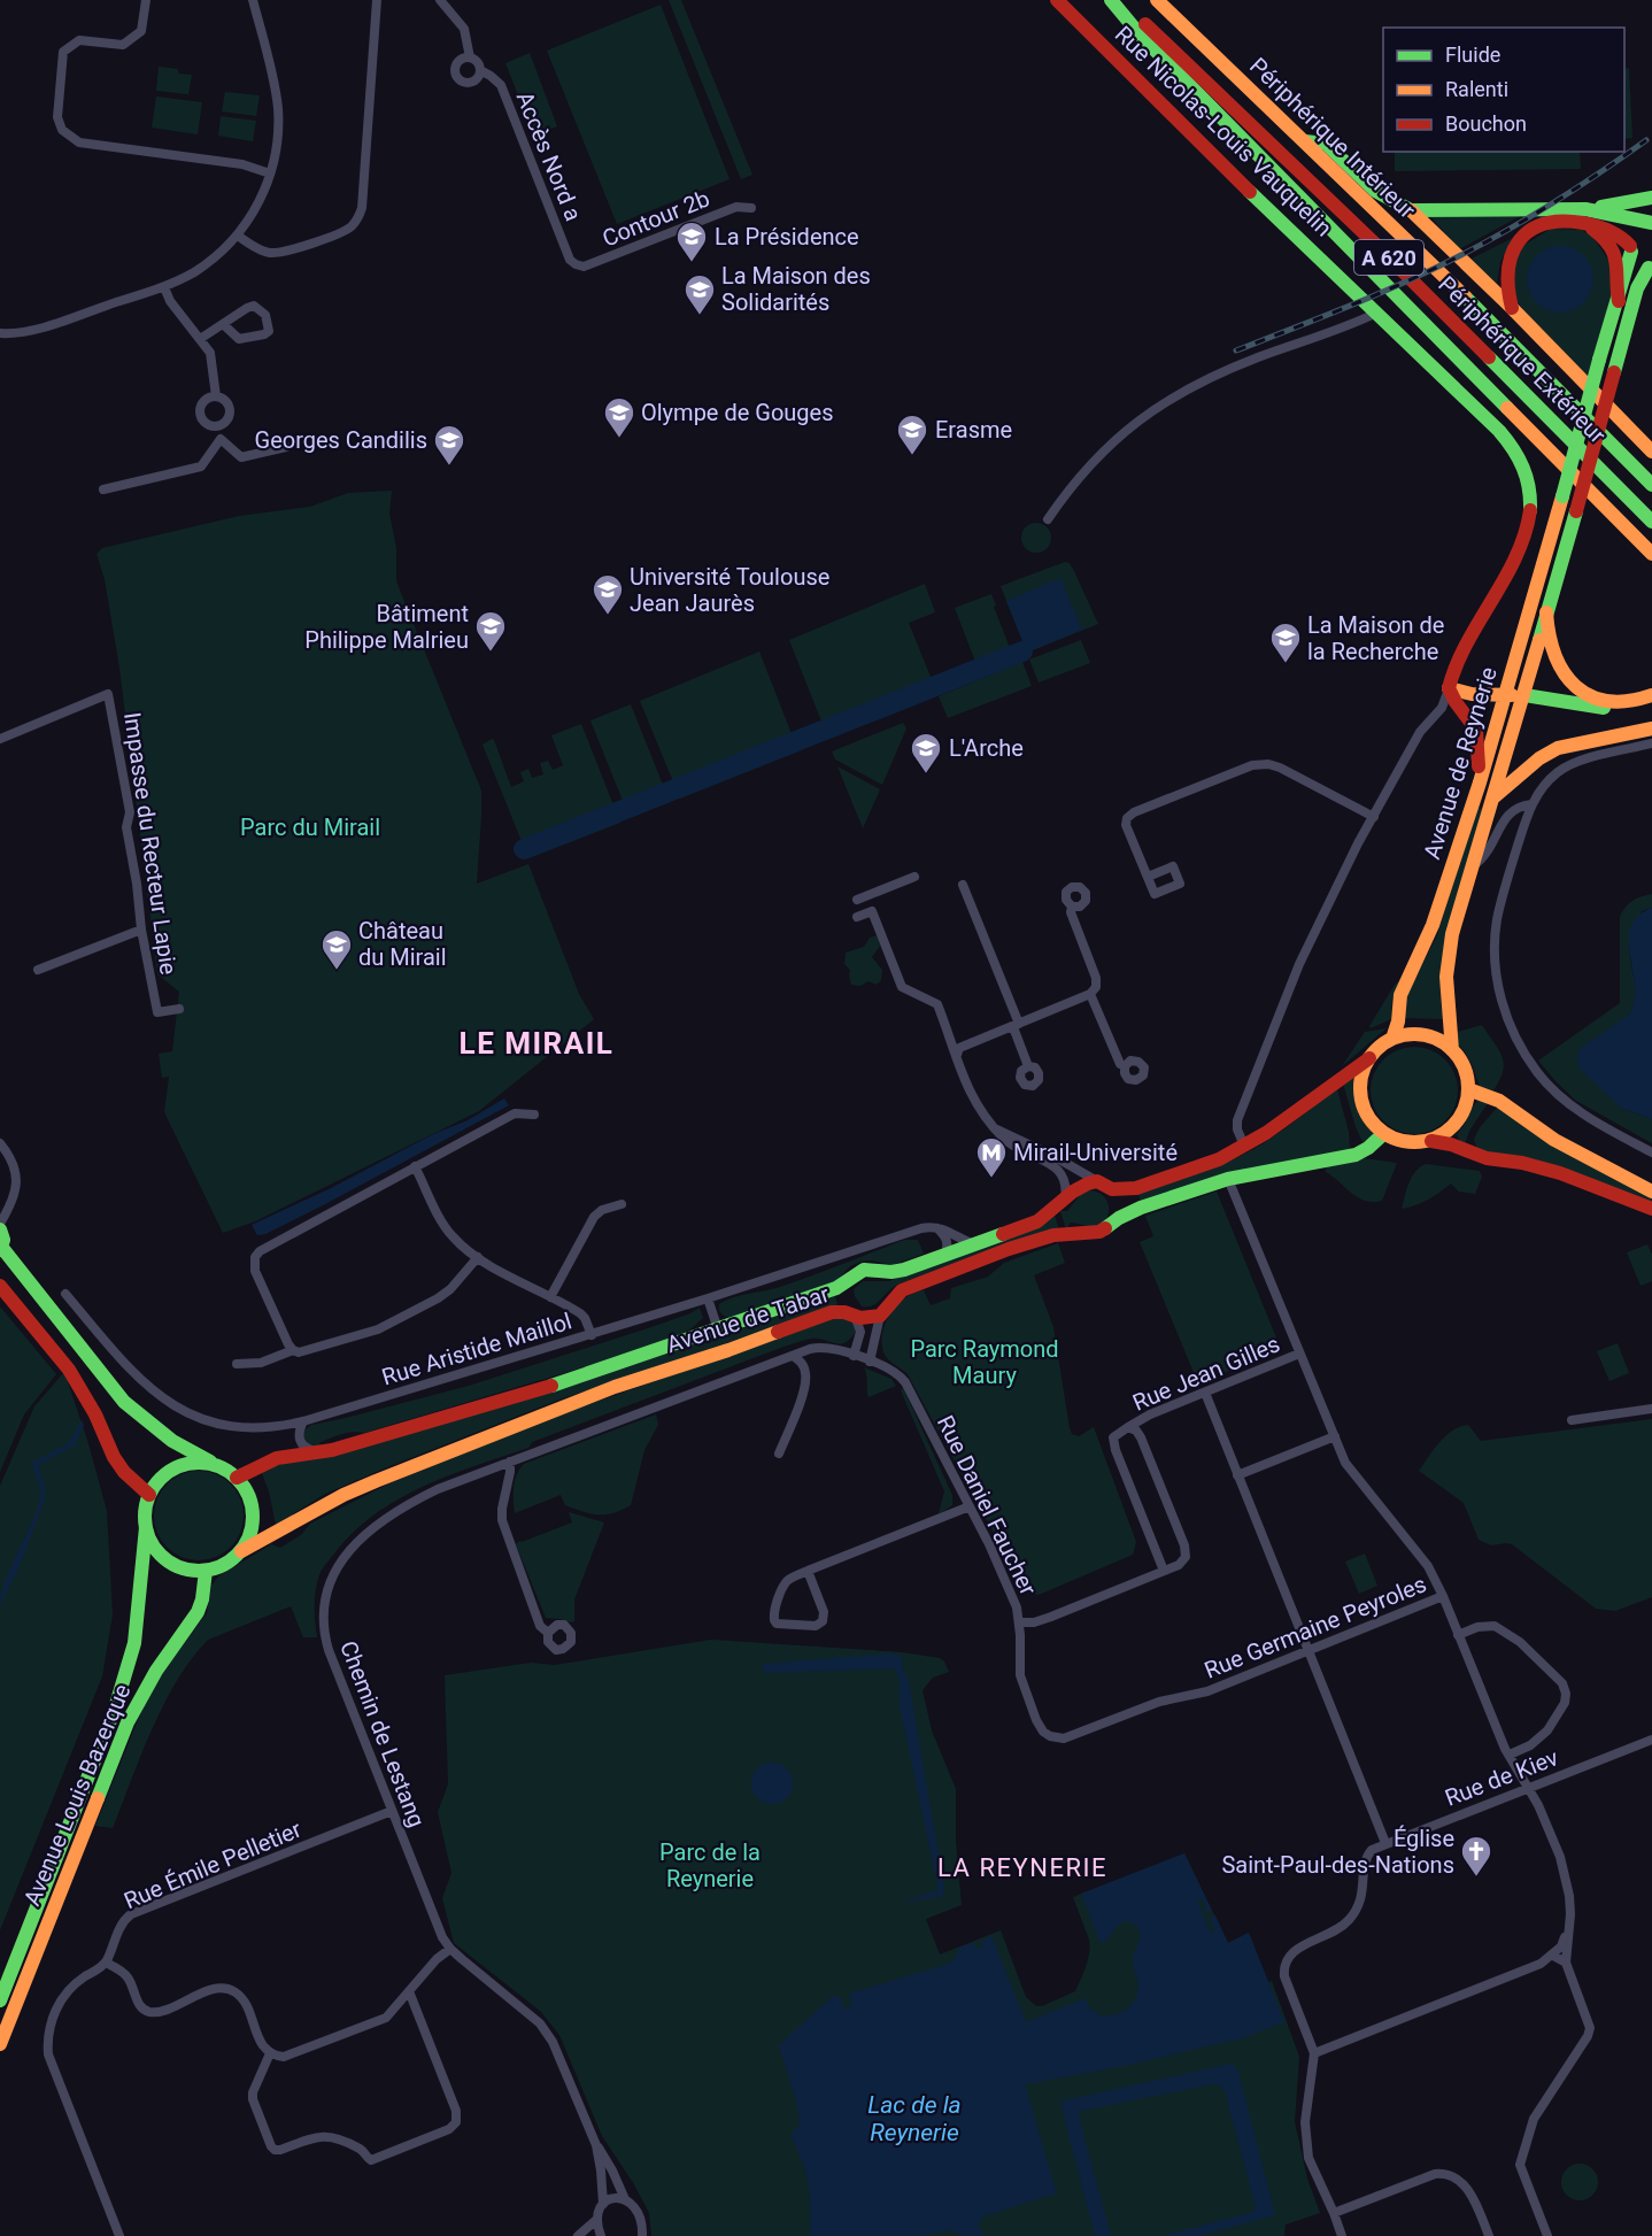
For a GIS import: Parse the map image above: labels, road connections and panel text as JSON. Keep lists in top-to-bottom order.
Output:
{
  "streets": {
    "main road": [
      "Rue Nicolas-Louis Vauquelin",
      "Périphérique Intérieur",
      "A 620",
      "Périphérique Extérieur",
      "Avenue de Reynerie",
      "Avenue de Tabar",
      "Avenue Louis Bazerque"
    ],
    "street": [
      "Accès Nord a",
      "Contour 2b",
      "Impasse du Recteur Lapie",
      "Rue Aristide Maillol",
      "Rue Jean Gilles",
      "Rue Daniel Faucher",
      "Rue Germaine Peyroles",
      "Chemin de Lestang",
      "Rue de Kiev",
      "Rue Émile Pelletier"
    ]
  },
  "crossings": [
    ["Accès Nord a", "Contour 2b"],
    ["Avenue de Tabar", "Avenue Louis Bazerque"],
    ["Rue Jean Gilles", "Rue Daniel Faucher"],
    ["Rue Daniel Faucher", "Rue Germaine Peyroles"],
    ["Rue Daniel Faucher", "Chemin de Lestang"],
    ["Rue Germaine Peyroles", "Rue de Kiev"],
    ["Chemin de Lestang", "Rue Émile Pelletier"]
  ],
  "districts": ["LE MIRAIL", "LA REYNERIE"],
  "water": ["Lac de la Reynerie"],
  "parks": ["Parc du Mirail", "Parc Raymond Maury", "Parc de la Reynerie"],
  "places": {
    "school or university": [
      "La Présidence",
      "La Maison des Solidarités",
      "Olympe de Gouges",
      "Erasme",
      "Georges Candilis",
      "Université Toulouse Jean Jaurès",
      "Bâtiment Philippe Malrieu",
      "La Maison de la Recherche",
      "L'Arche",
      "Château du Mirail"
    ],
    "metro station": ["Mirail-Université"],
    "church": ["Église Saint-Paul-des-Nations"]
  },
  "legend": ["Fluide", "Ralenti", "Bouchon"]
}
